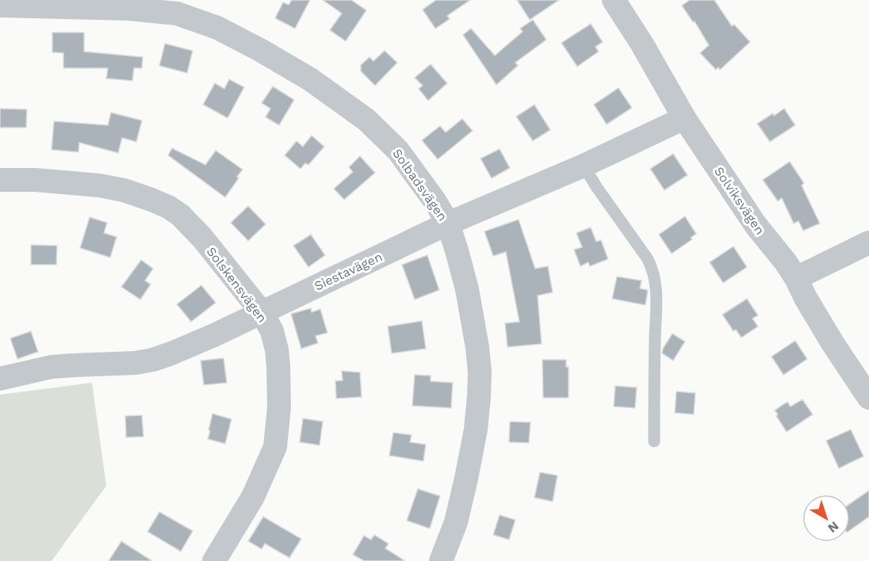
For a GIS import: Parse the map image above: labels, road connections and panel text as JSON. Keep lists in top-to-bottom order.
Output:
{
  "streets": {
    "street": [
      "Solbadsvägen",
      "Solviksvägen",
      "Siestavägen",
      "Solskensvägen"
    ]
  },
  "crossings": [
    ["Solbadsvägen", "Siestavägen"],
    ["Solviksvägen", "Siestavägen"],
    ["Siestavägen", "Solskensvägen"]
  ],
  "north": "bottom right"
}
